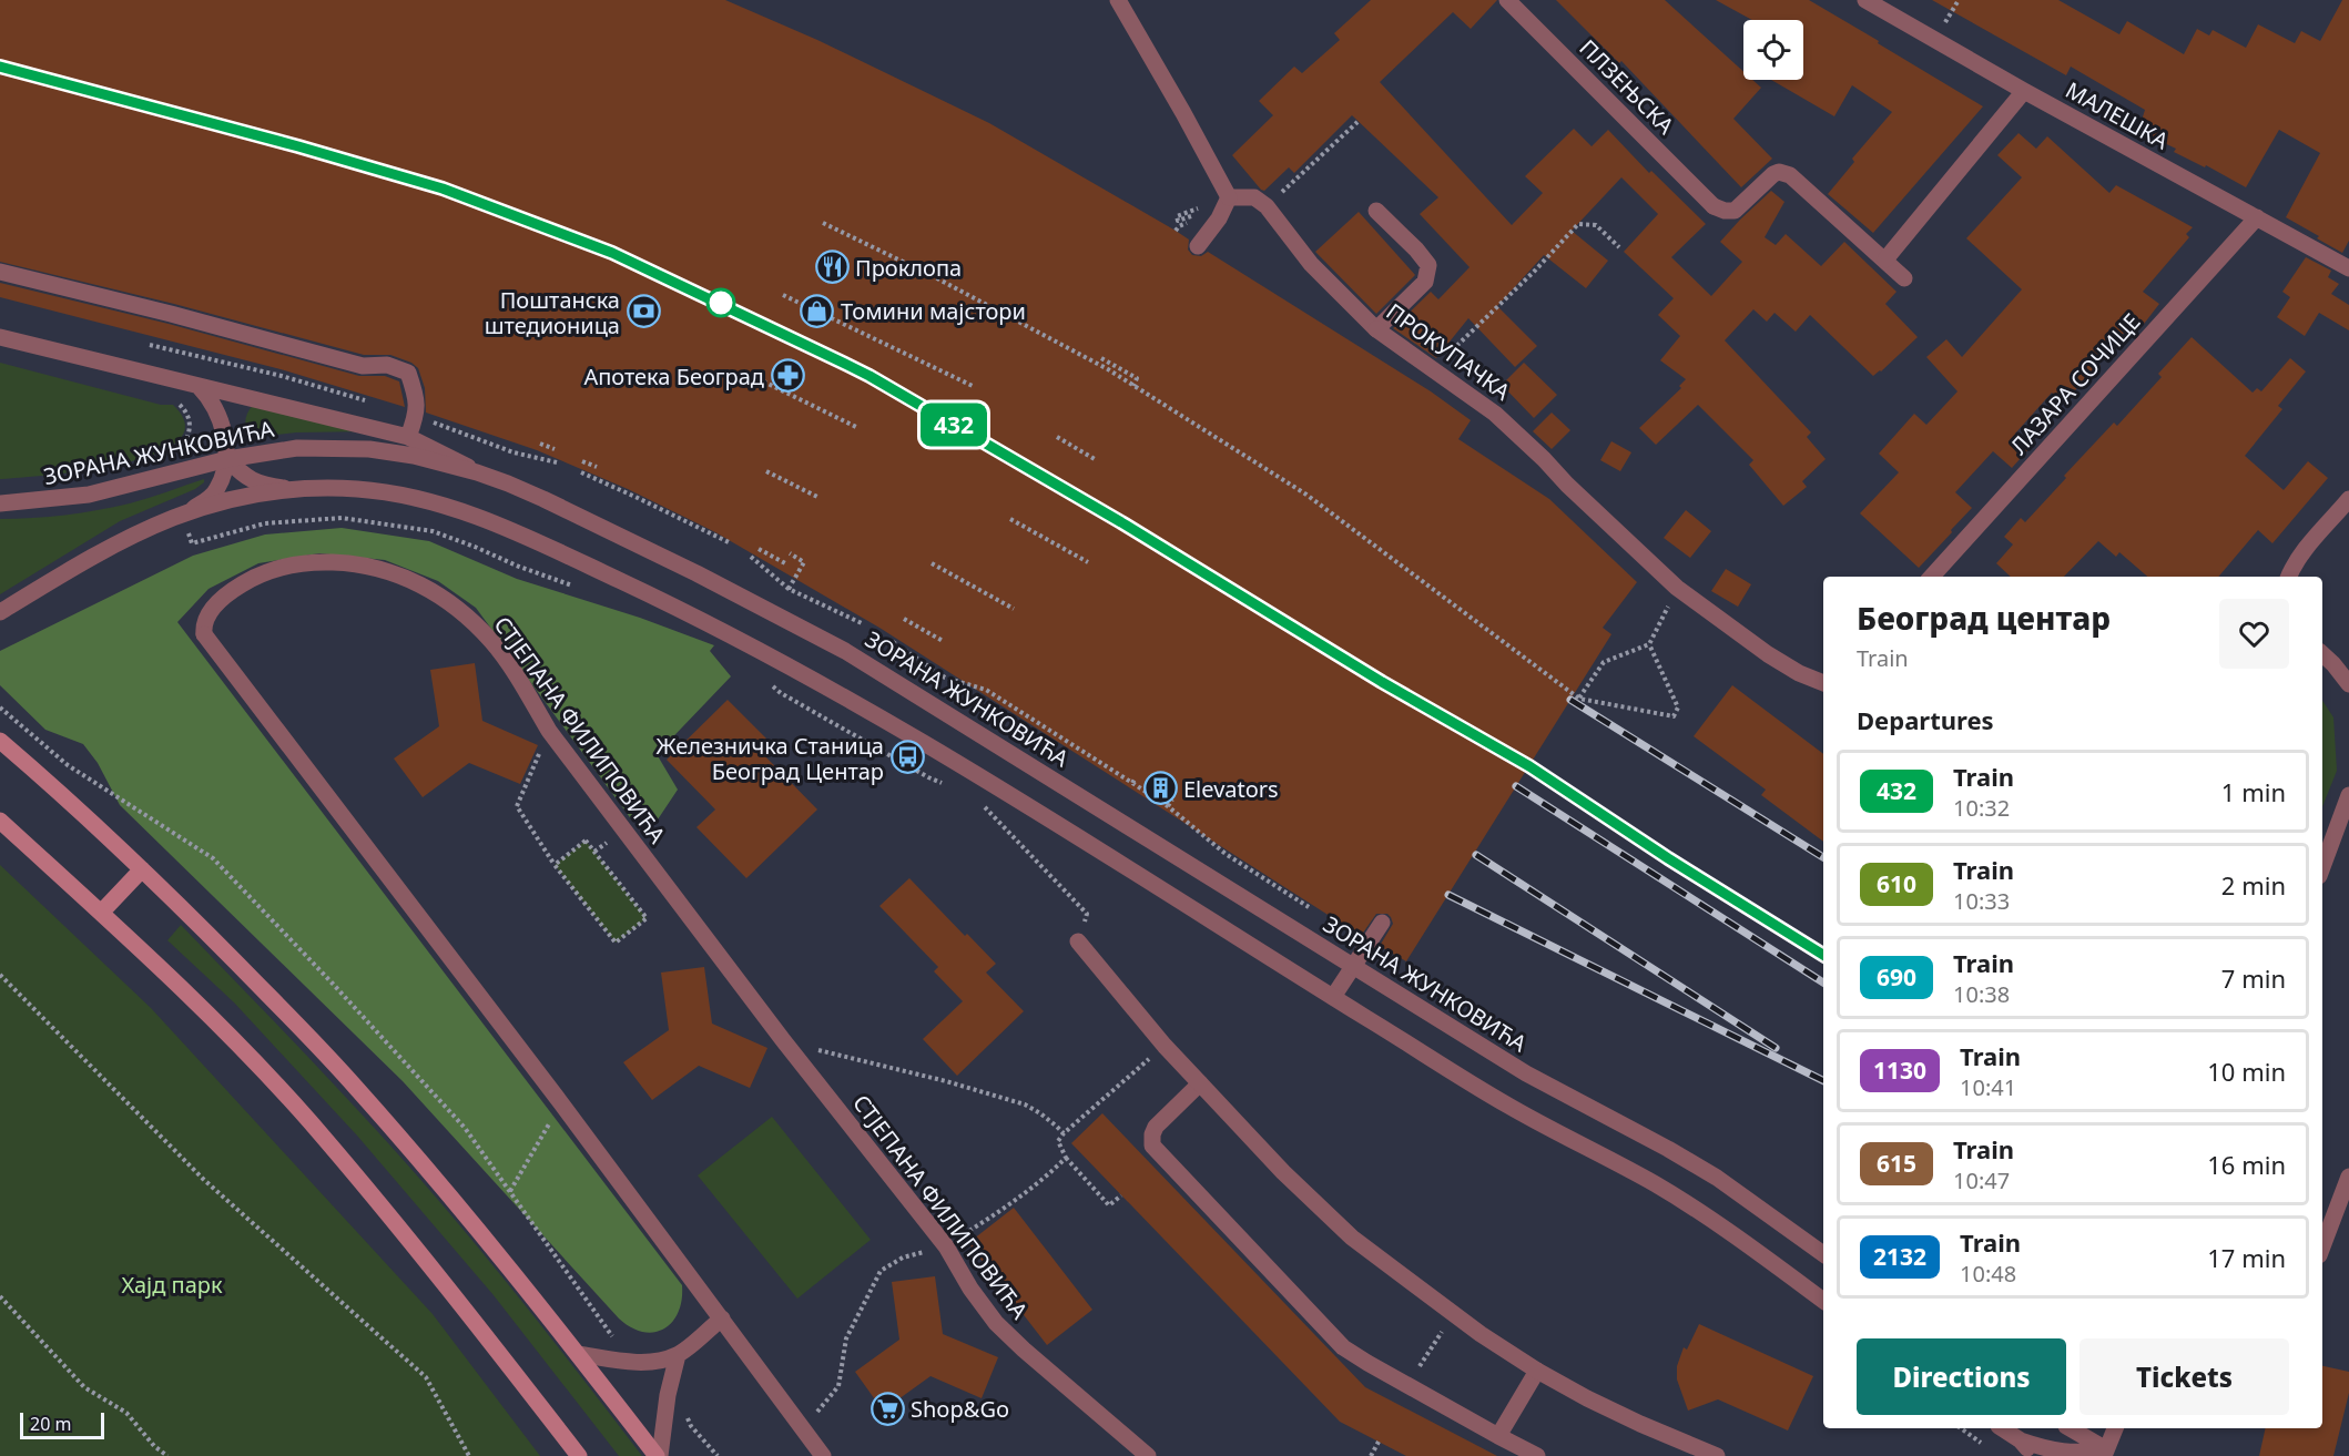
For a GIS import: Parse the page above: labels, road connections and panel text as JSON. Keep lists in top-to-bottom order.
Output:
{
  "streets": {
    "street": [
      "ПЛЗЕЊСКА",
      "МАЛЕШКА",
      "ПРОКУПАЧКА",
      "ЛАЗАРА СОЧИЦЕ",
      "ЗОРАНА ЖУНКОВИЋА",
      "СТЈЕПАНА ФИЛИПОВИЋА"
    ]
  },
  "crossings": [
    ["МАЛЕШКА", "ЛАЗАРА СОЧИЦЕ"]
  ],
  "parks": ["Хајд парк"],
  "places": {
    "restaurant": ["Проклопа"],
    "shop": ["Томини мајстори"],
    "bank": ["Поштанска штедионица"],
    "pharmacy": ["Апотека Београд"],
    "bus stop": ["Железничка Станица Београд Центар"],
    "building": ["Elevators"],
    "supermarket": ["Shop&Go"]
  },
  "scale_bar": "20 m",
  "page": {
    "on_map": "432",
    "heading": [
      ["Београд центар", "Train"],
      "Departures"
    ],
    "list": [
      {
        "mark": "432",
        "name": "Train",
        "note": "10:32",
        "value": "1 min"
      },
      {
        "mark": "610",
        "name": "Train",
        "note": "10:33",
        "value": "2 min"
      },
      {
        "mark": "690",
        "name": "Train",
        "note": "10:38",
        "value": "7 min"
      },
      {
        "mark": "1130",
        "name": "Train",
        "note": "10:41",
        "value": "10 min"
      },
      {
        "mark": "615",
        "name": "Train",
        "note": "10:47",
        "value": "16 min"
      },
      {
        "mark": "2132",
        "name": "Train",
        "note": "10:48",
        "value": "17 min"
      }
    ],
    "buttons": ["Directions", "Tickets"],
    "scale": "20 m"
  }
}
